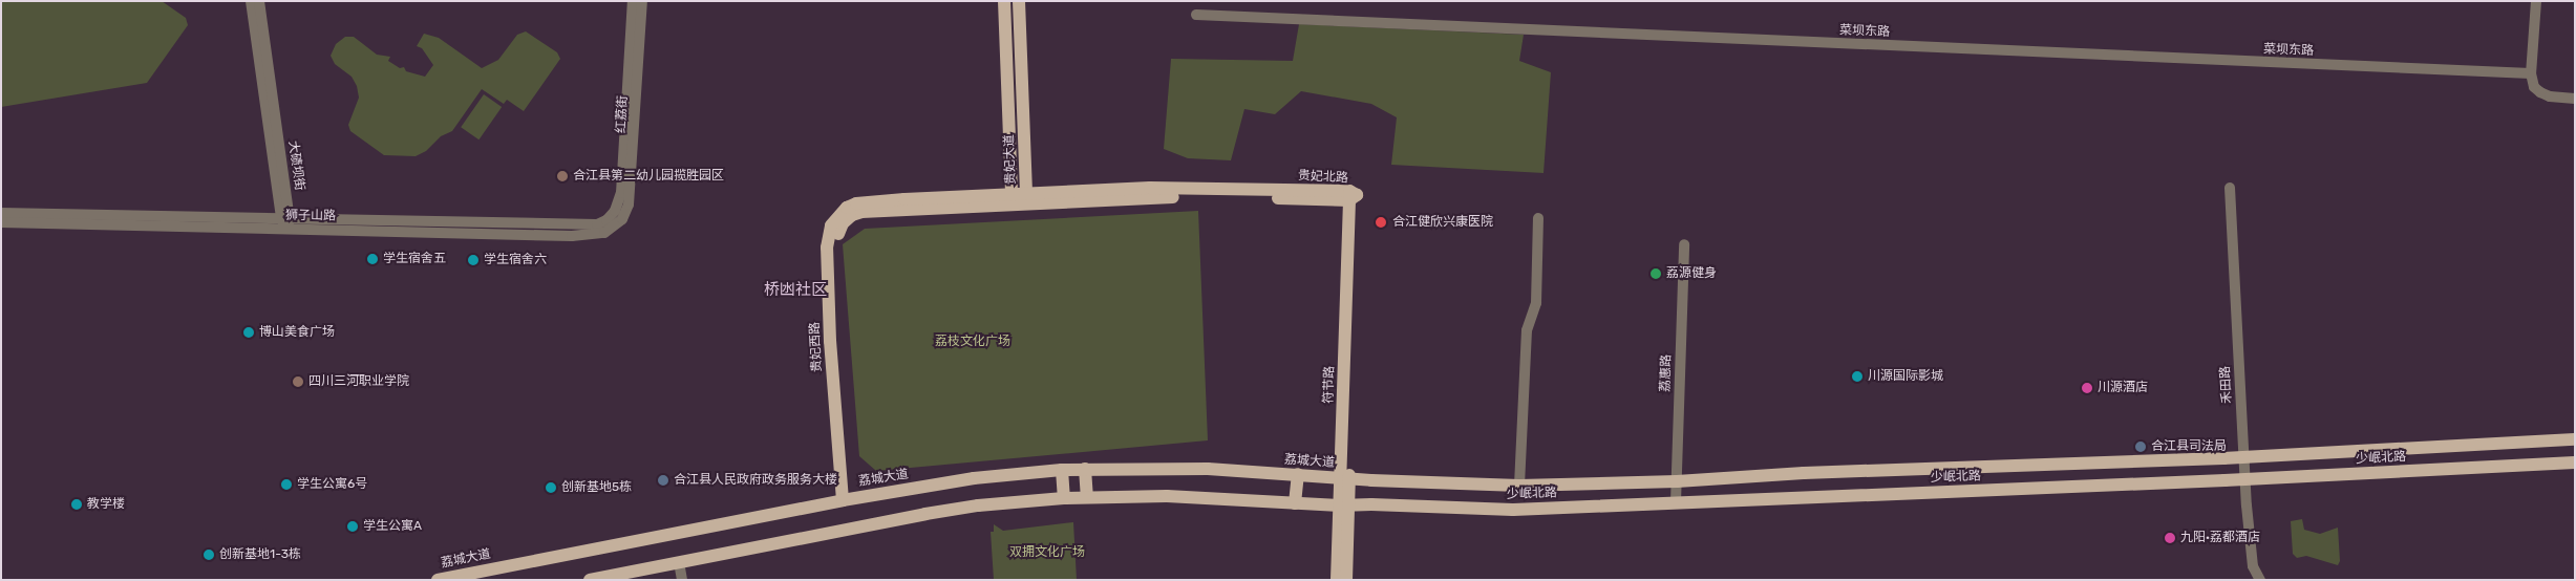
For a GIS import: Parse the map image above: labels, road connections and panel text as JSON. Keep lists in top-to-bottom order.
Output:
{
  "streets": {
    "main road": [
      "贵妃大道",
      "贵妃北路",
      "贵妃西路",
      "符节路",
      "少岷北路",
      "荔城大道"
    ],
    "street": [
      "菜坝东路",
      "红荔街",
      "大碛坝街",
      "狮子山路",
      "荔惠路",
      "禾田路"
    ]
  },
  "crossings": [
    ["红荔街", "狮子山路"],
    ["贵妃大道", "贵妃北路"],
    ["贵妃大道", "贵妃西路"],
    ["大碛坝街", "狮子山路"],
    ["贵妃北路", "贵妃西路"],
    ["贵妃北路", "符节路"],
    ["贵妃西路", "荔城大道"],
    ["荔惠路", "少岷北路"],
    ["符节路", "少岷北路"],
    ["符节路", "荔城大道"],
    ["禾田路", "少岷北路"],
    ["少岷北路", "荔城大道"]
  ],
  "districts": ["桥凼社区"],
  "parks": ["荔枝文化广场", "双拥文化广场"],
  "places": [
    "合江县第二幼儿园揽胜园区",
    "合江健欣兴康医院",
    "学生宿舍五",
    "学生宿舍六",
    "荔源健身",
    "博山美食广场",
    "川源国际影城",
    "四川三河职业学院",
    "川源酒店",
    "合江县司法局",
    "合江县人民政府政务服务大楼",
    "学生公寓6号",
    "创新基地5栋",
    "教学楼",
    "学生公寓A",
    "九阳·荔都酒店",
    "创新基地1-3栋"
  ]
}
